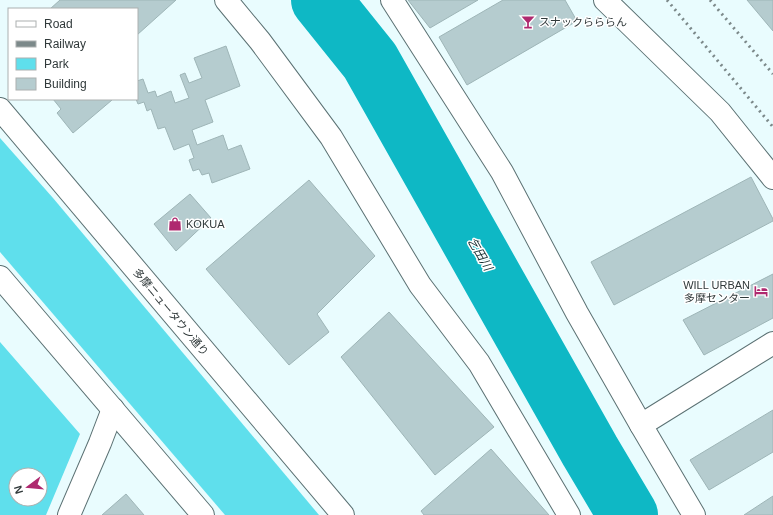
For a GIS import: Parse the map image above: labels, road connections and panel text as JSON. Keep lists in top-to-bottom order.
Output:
{
  "streets": {
    "street": ["多摩ニュータウン通り"]
  },
  "water": ["乞田川"],
  "places": {
    "bar": ["スナックらららん"],
    "shop": ["KOKUA"],
    "hotel": ["WILL URBAN 多摩センター"]
  },
  "legend": [
    "Road",
    "Railway",
    "Park",
    "Building"
  ],
  "north": "left"
}
